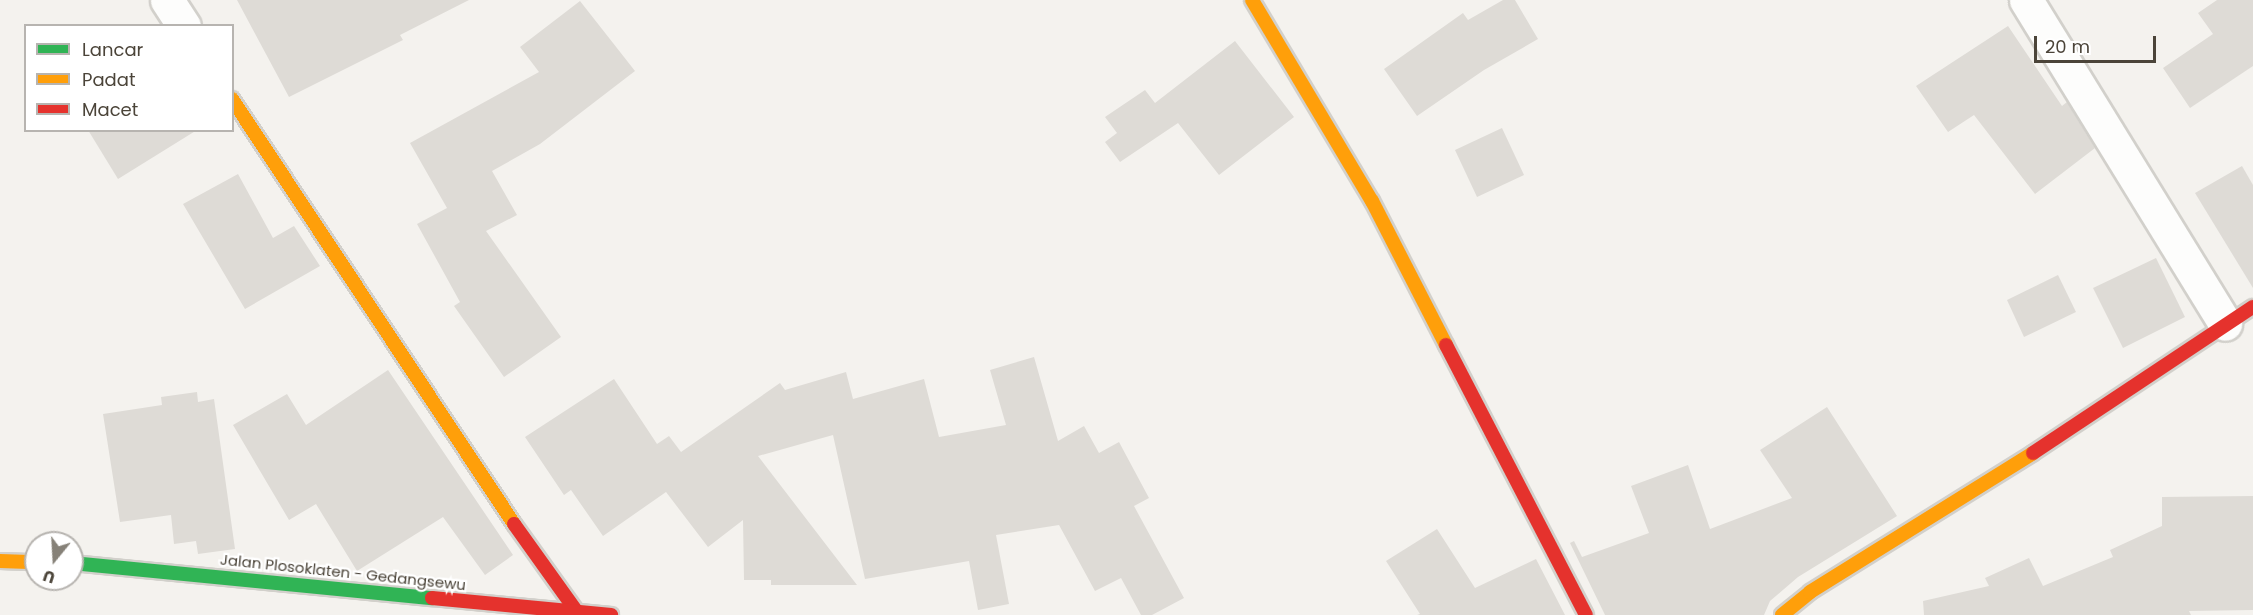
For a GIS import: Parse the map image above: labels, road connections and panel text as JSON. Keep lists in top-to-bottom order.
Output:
{
  "streets": {
    "street": ["Jalan Plosoklaten - Gedangsewu"]
  },
  "legend": ["Lancar", "Padat", "Macet"],
  "scale_bar": "20 m",
  "north": "bottom"
}
